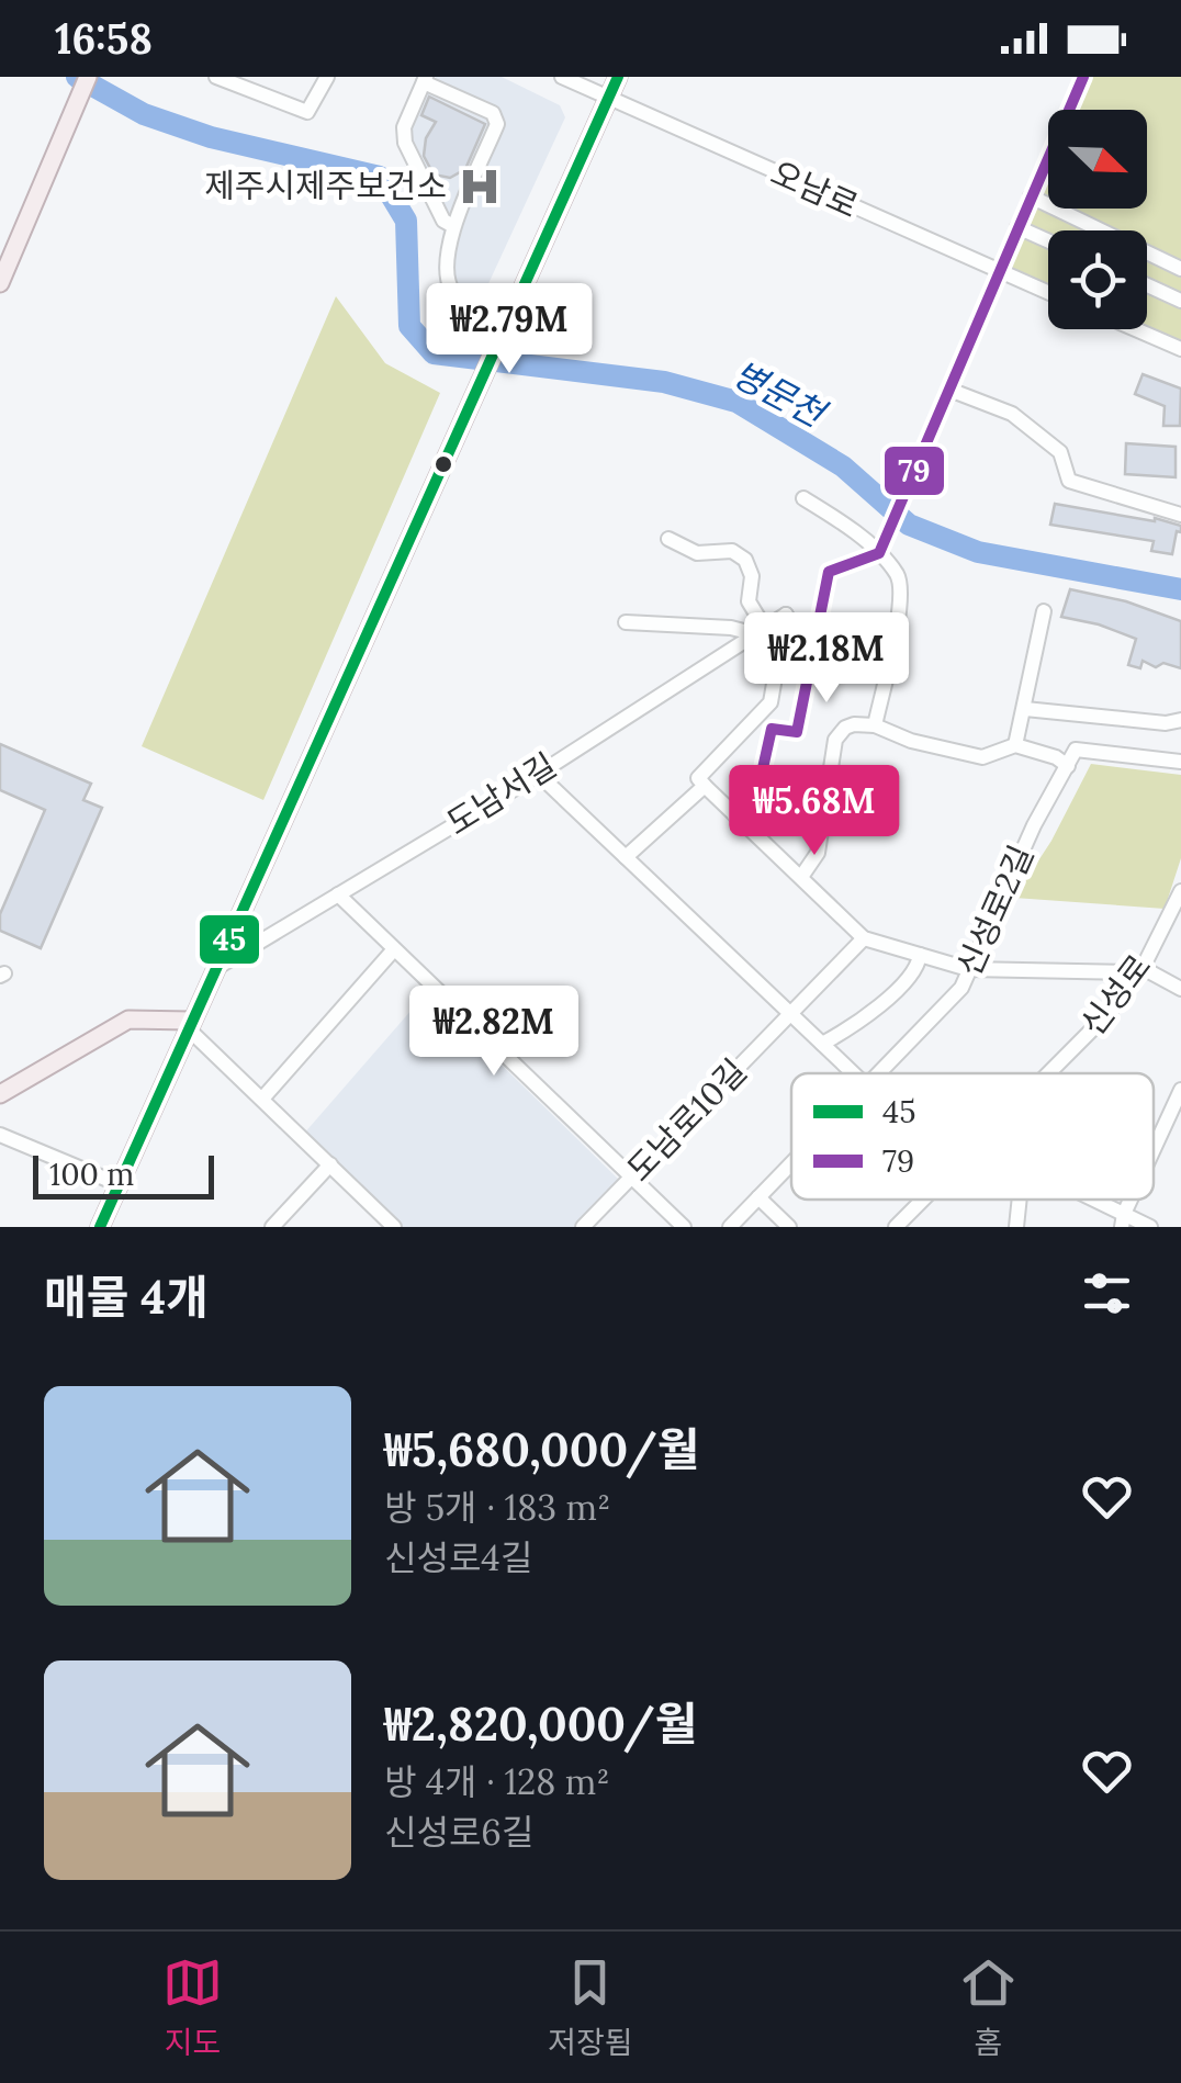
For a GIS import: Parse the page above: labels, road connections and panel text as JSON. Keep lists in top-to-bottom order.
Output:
{
  "streets": {
    "street": [
      "오남로",
      "도남서길",
      "신성로2길",
      "신성로",
      "도남로10길"
    ]
  },
  "water": ["병문천"],
  "places": {
    "hospital": ["제주시제주보건소"]
  },
  "lines": ["transit line 45", "transit line 79"],
  "legend": ["45", "79"],
  "scale_bar": "100 m",
  "north": "bottom right",
  "page": {
    "status": "16:58",
    "price": [
      "₩2.79M",
      "₩2.18M",
      "₩5.68M",
      "₩2.82M"
    ],
    "scale": "100 m",
    "heading": "매물 4개",
    "list": [
      {
        "name": "₩5,680,000/월",
        "note": "방 5개 · 183 m² · 신성로4길"
      },
      {
        "name": "₩2,820,000/월",
        "note": "방 4개 · 128 m² · 신성로6길"
      }
    ],
    "tabs": ["지도", "저장됨", "홈"]
  }
}
